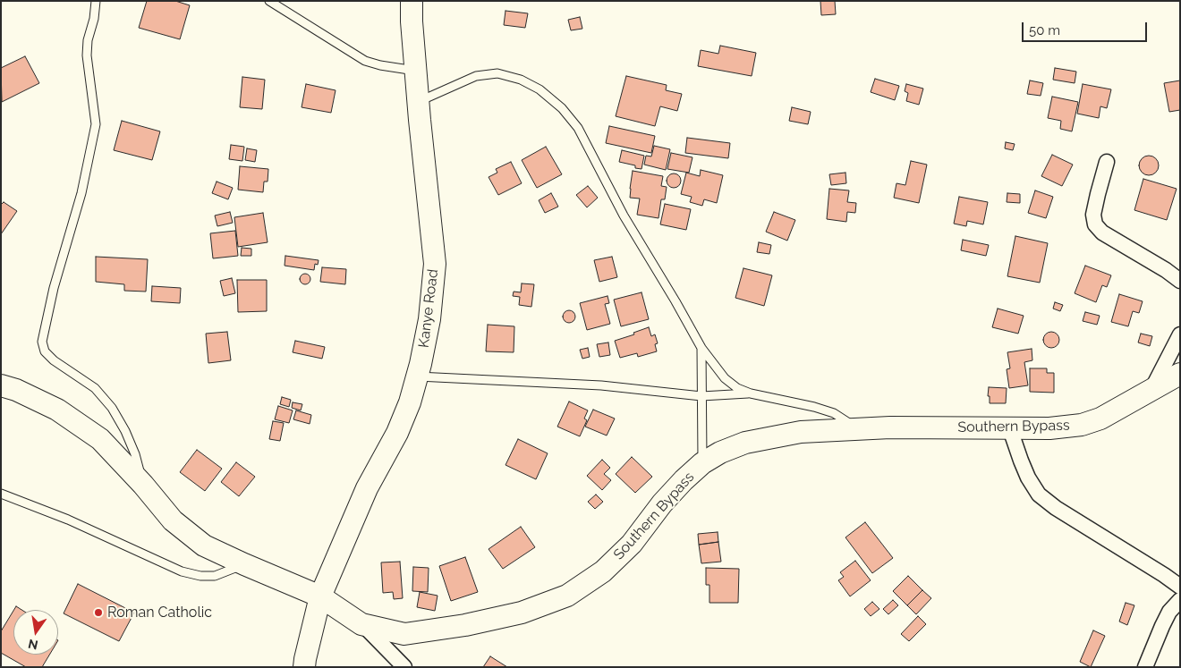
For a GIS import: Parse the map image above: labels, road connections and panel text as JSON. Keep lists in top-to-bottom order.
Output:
{
  "streets": {
    "street": ["Kanye Road", "Southern Bypass"]
  },
  "crossings": [
    ["Kanye Road", "Southern Bypass"]
  ],
  "places": ["Roman Catholic"],
  "scale_bar": "50 m",
  "north": "bottom"
}
